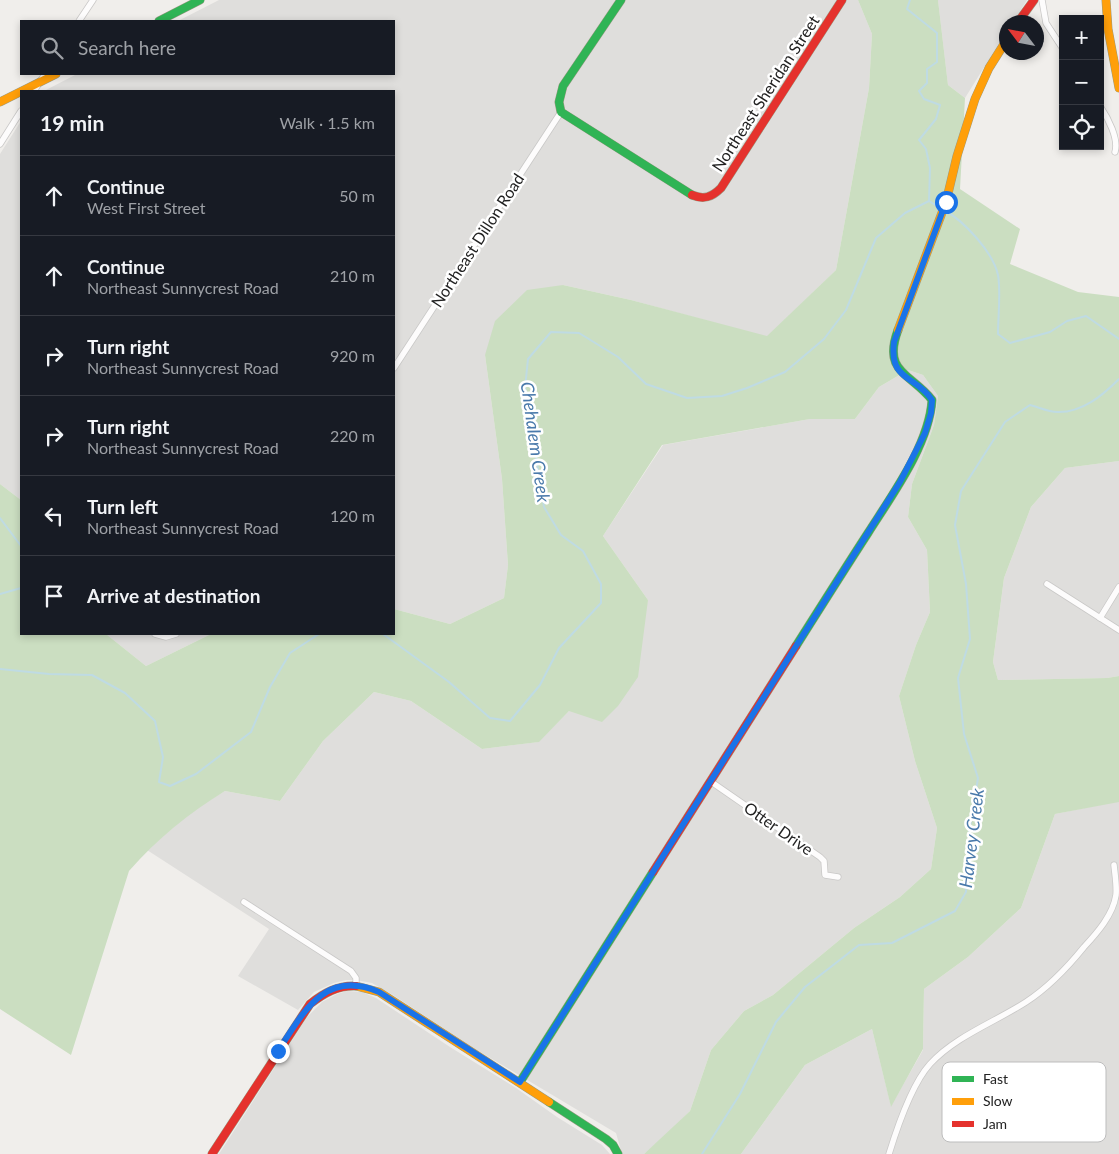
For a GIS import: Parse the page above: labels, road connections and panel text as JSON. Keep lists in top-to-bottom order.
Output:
{
  "streets": {
    "street": ["Northeast Sheridan Street", "Northeast Dillon Road", "Otter Drive"]
  },
  "crossings": [
    ["Northeast Sheridan Street", "Northeast Dillon Road"]
  ],
  "water": ["Chehalem Creek", "Harvey Creek"],
  "legend": ["Fast", "Slow", "Jam"],
  "north": "top left",
  "page": {
    "map_buttons": ["+", "−"],
    "search": "Search here",
    "heading": ["19 min", "Walk · 1.5 km"],
    "list": [
      ["Continue", "West First Street", "50 m"],
      ["Continue", "Northeast Sunnycrest Road", "210 m"],
      ["Turn right", "Northeast Sunnycrest Road", "920 m"],
      ["Turn right", "Northeast Sunnycrest Road", "220 m"],
      ["Turn left", "Northeast Sunnycrest Road", "120 m"],
      "Arrive at destination"
    ]
  }
}
